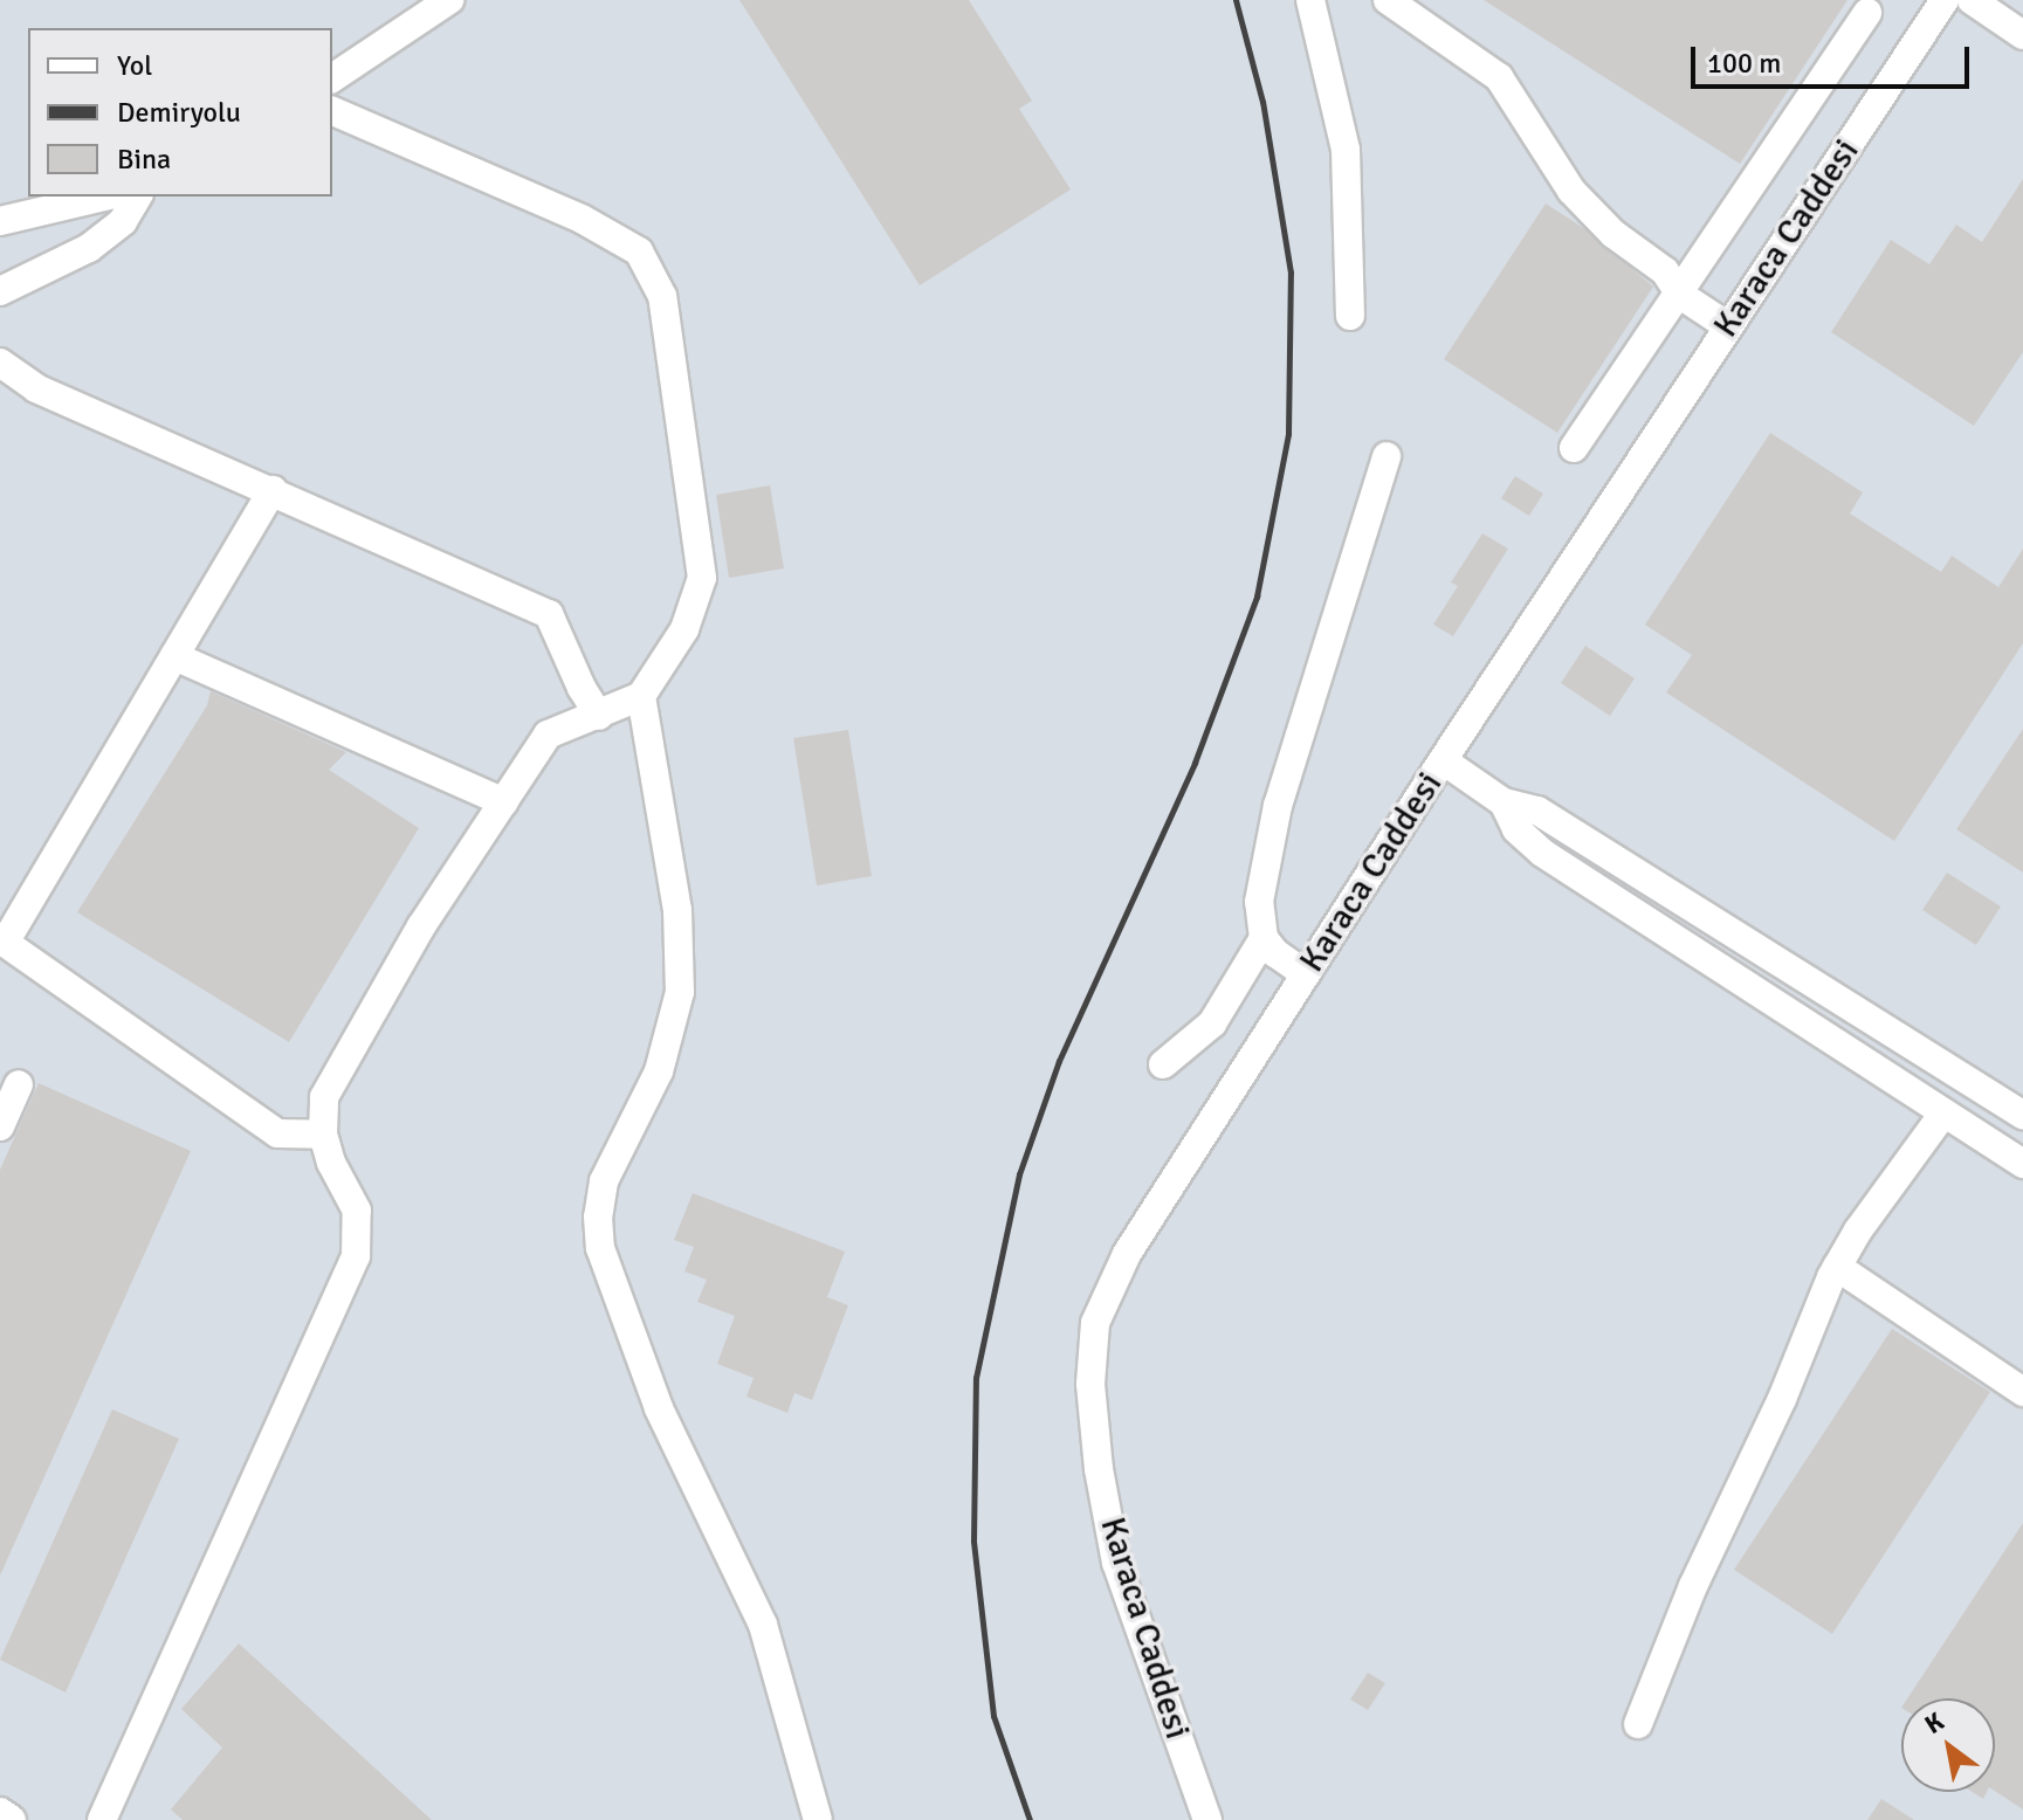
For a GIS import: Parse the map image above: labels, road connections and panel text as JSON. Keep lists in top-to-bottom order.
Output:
{
  "streets": {
    "street": ["Karaca Caddesi"]
  },
  "legend": ["Yol", "Demiryolu", "Bina"],
  "scale_bar": "100 m",
  "north": "top left"
}
